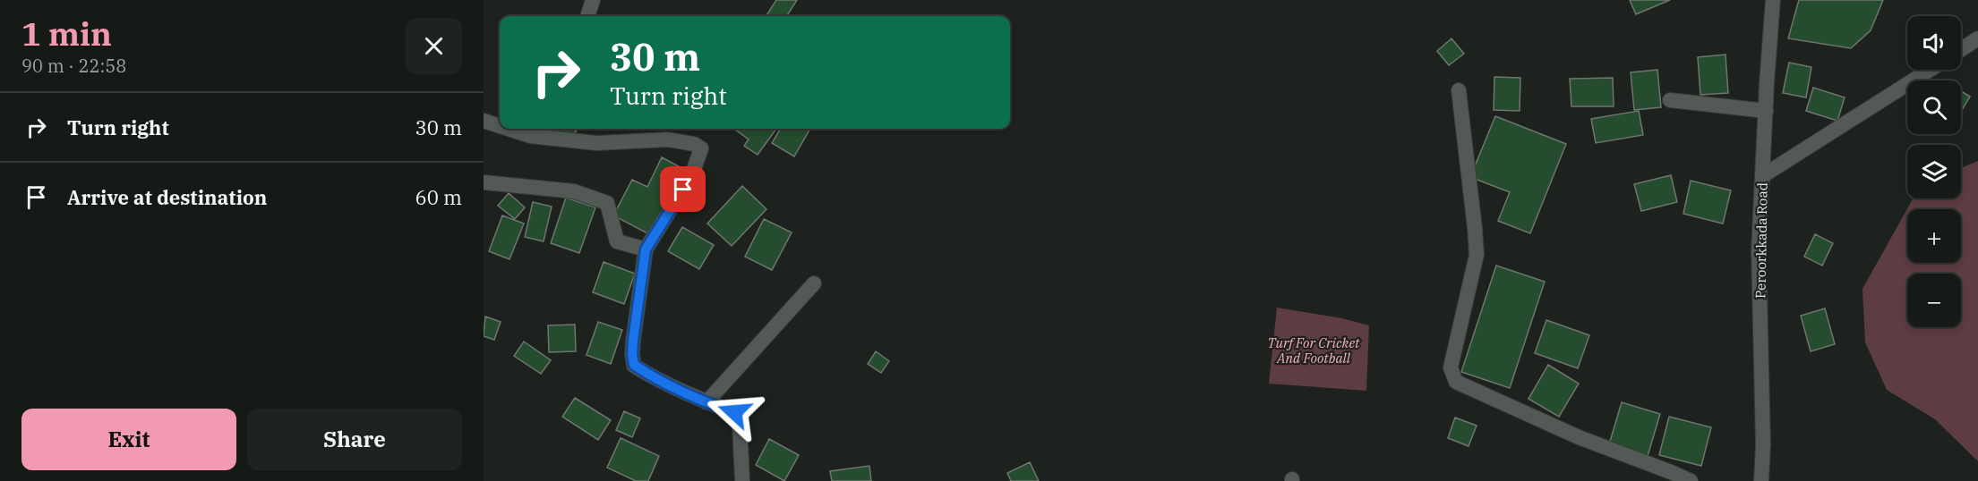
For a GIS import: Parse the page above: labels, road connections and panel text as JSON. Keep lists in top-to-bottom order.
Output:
{
  "streets": {
    "street": ["Peroorkkada Road"]
  },
  "parks": ["Turf For Cricket And Football"],
  "page": {
    "heading": ["1 min", "90 m · 22:58"],
    "map_buttons": ["+", "−"],
    "turn": ["30 m", "Turn right"],
    "list": [
      {
        "name": "Turn right",
        "value": "30 m"
      },
      {
        "name": "Arrive at destination",
        "value": "60 m"
      }
    ],
    "buttons": ["Exit", "Share"]
  }
}
